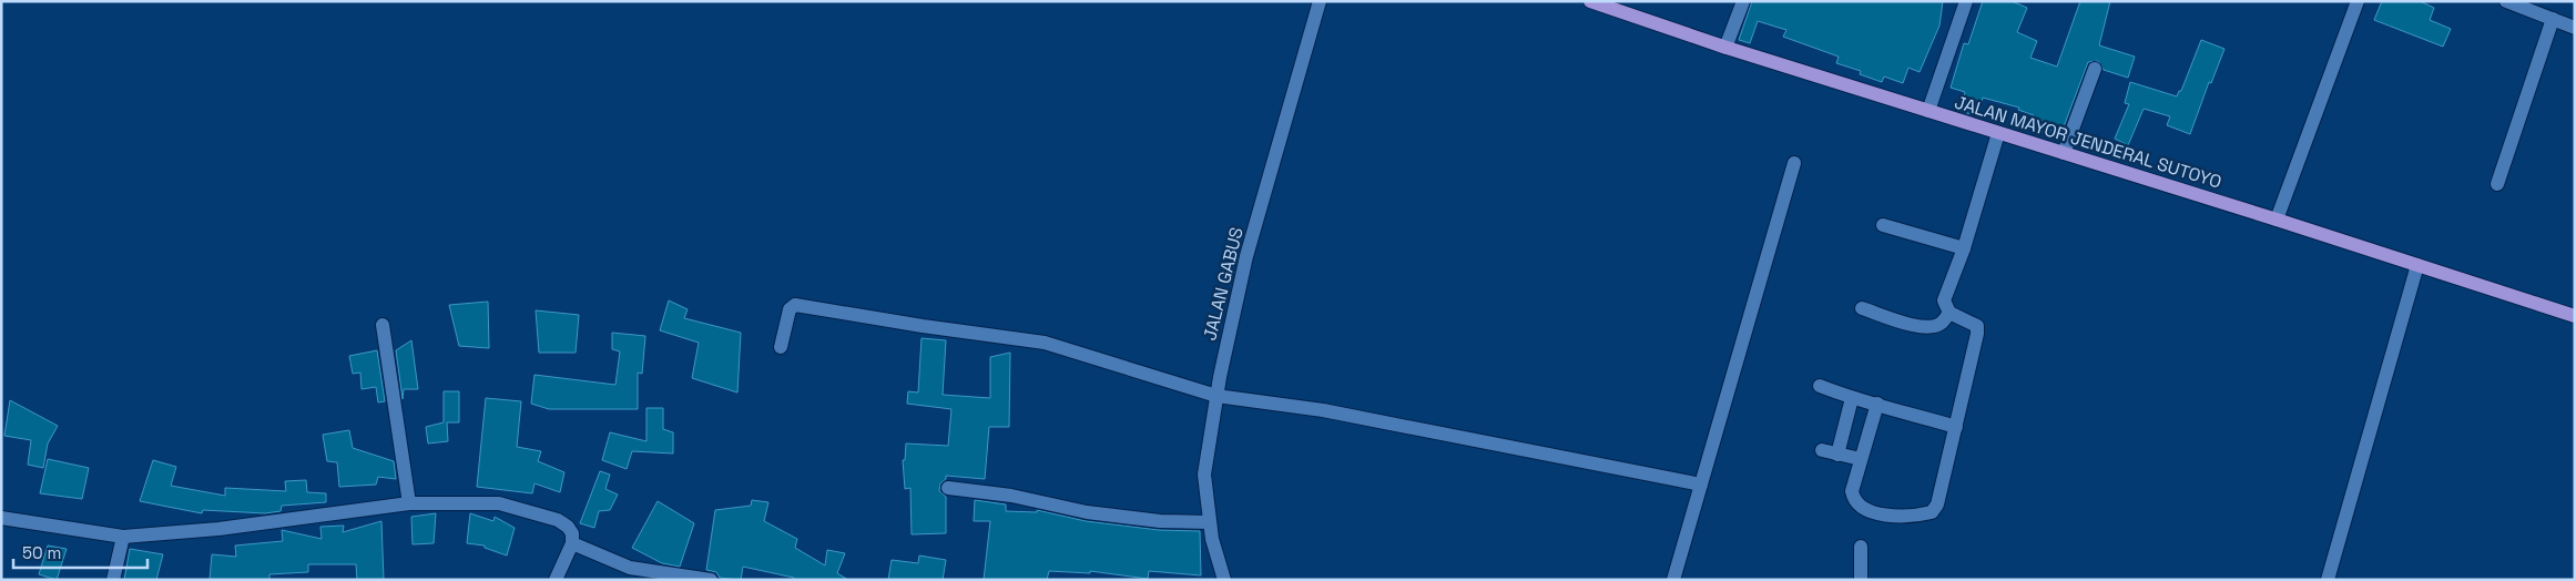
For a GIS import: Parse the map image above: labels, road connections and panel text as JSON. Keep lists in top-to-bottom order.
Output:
{
  "streets": {
    "main road": ["JALAN MAYOR JENDERAL SUTOYO"],
    "street": ["JALAN GABUS"]
  },
  "scale_bar": "50 m"
}
